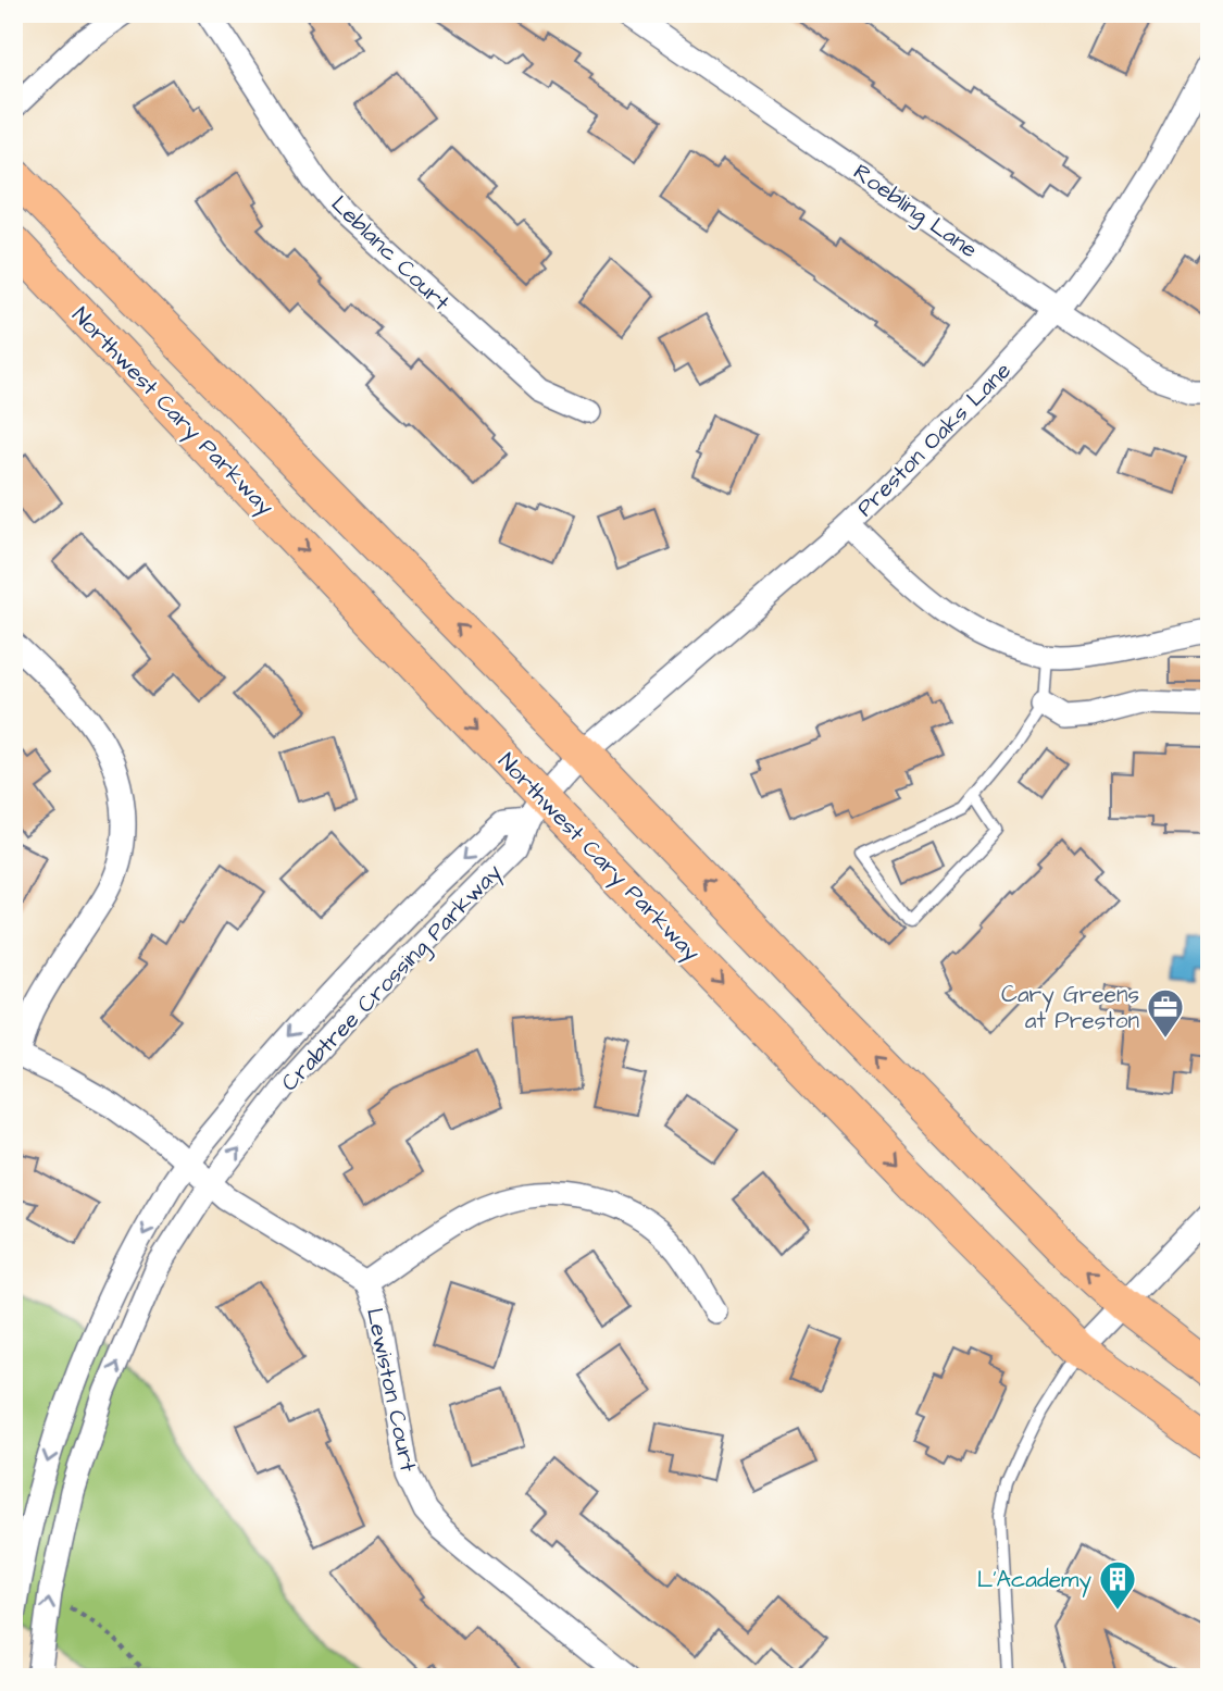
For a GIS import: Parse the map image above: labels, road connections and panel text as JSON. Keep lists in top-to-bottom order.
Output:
{
  "streets": {
    "main road": ["Northwest Cary Parkway"],
    "street": [
      "Roebling Lane",
      "Leblanc Court",
      "Preston Oaks Lane",
      "Crabtree Crossing Parkway",
      "Lewiston Court"
    ]
  },
  "crossings": [
    ["Roebling Lane", "Preston Oaks Lane"],
    ["Northwest Cary Parkway", "Crabtree Crossing Parkway"],
    ["Preston Oaks Lane", "Crabtree Crossing Parkway"],
    ["Crabtree Crossing Parkway", "Lewiston Court"]
  ],
  "places": {
    "office": ["Cary Greens at Preston"],
    "building": ["L'Academy"]
  }
}
